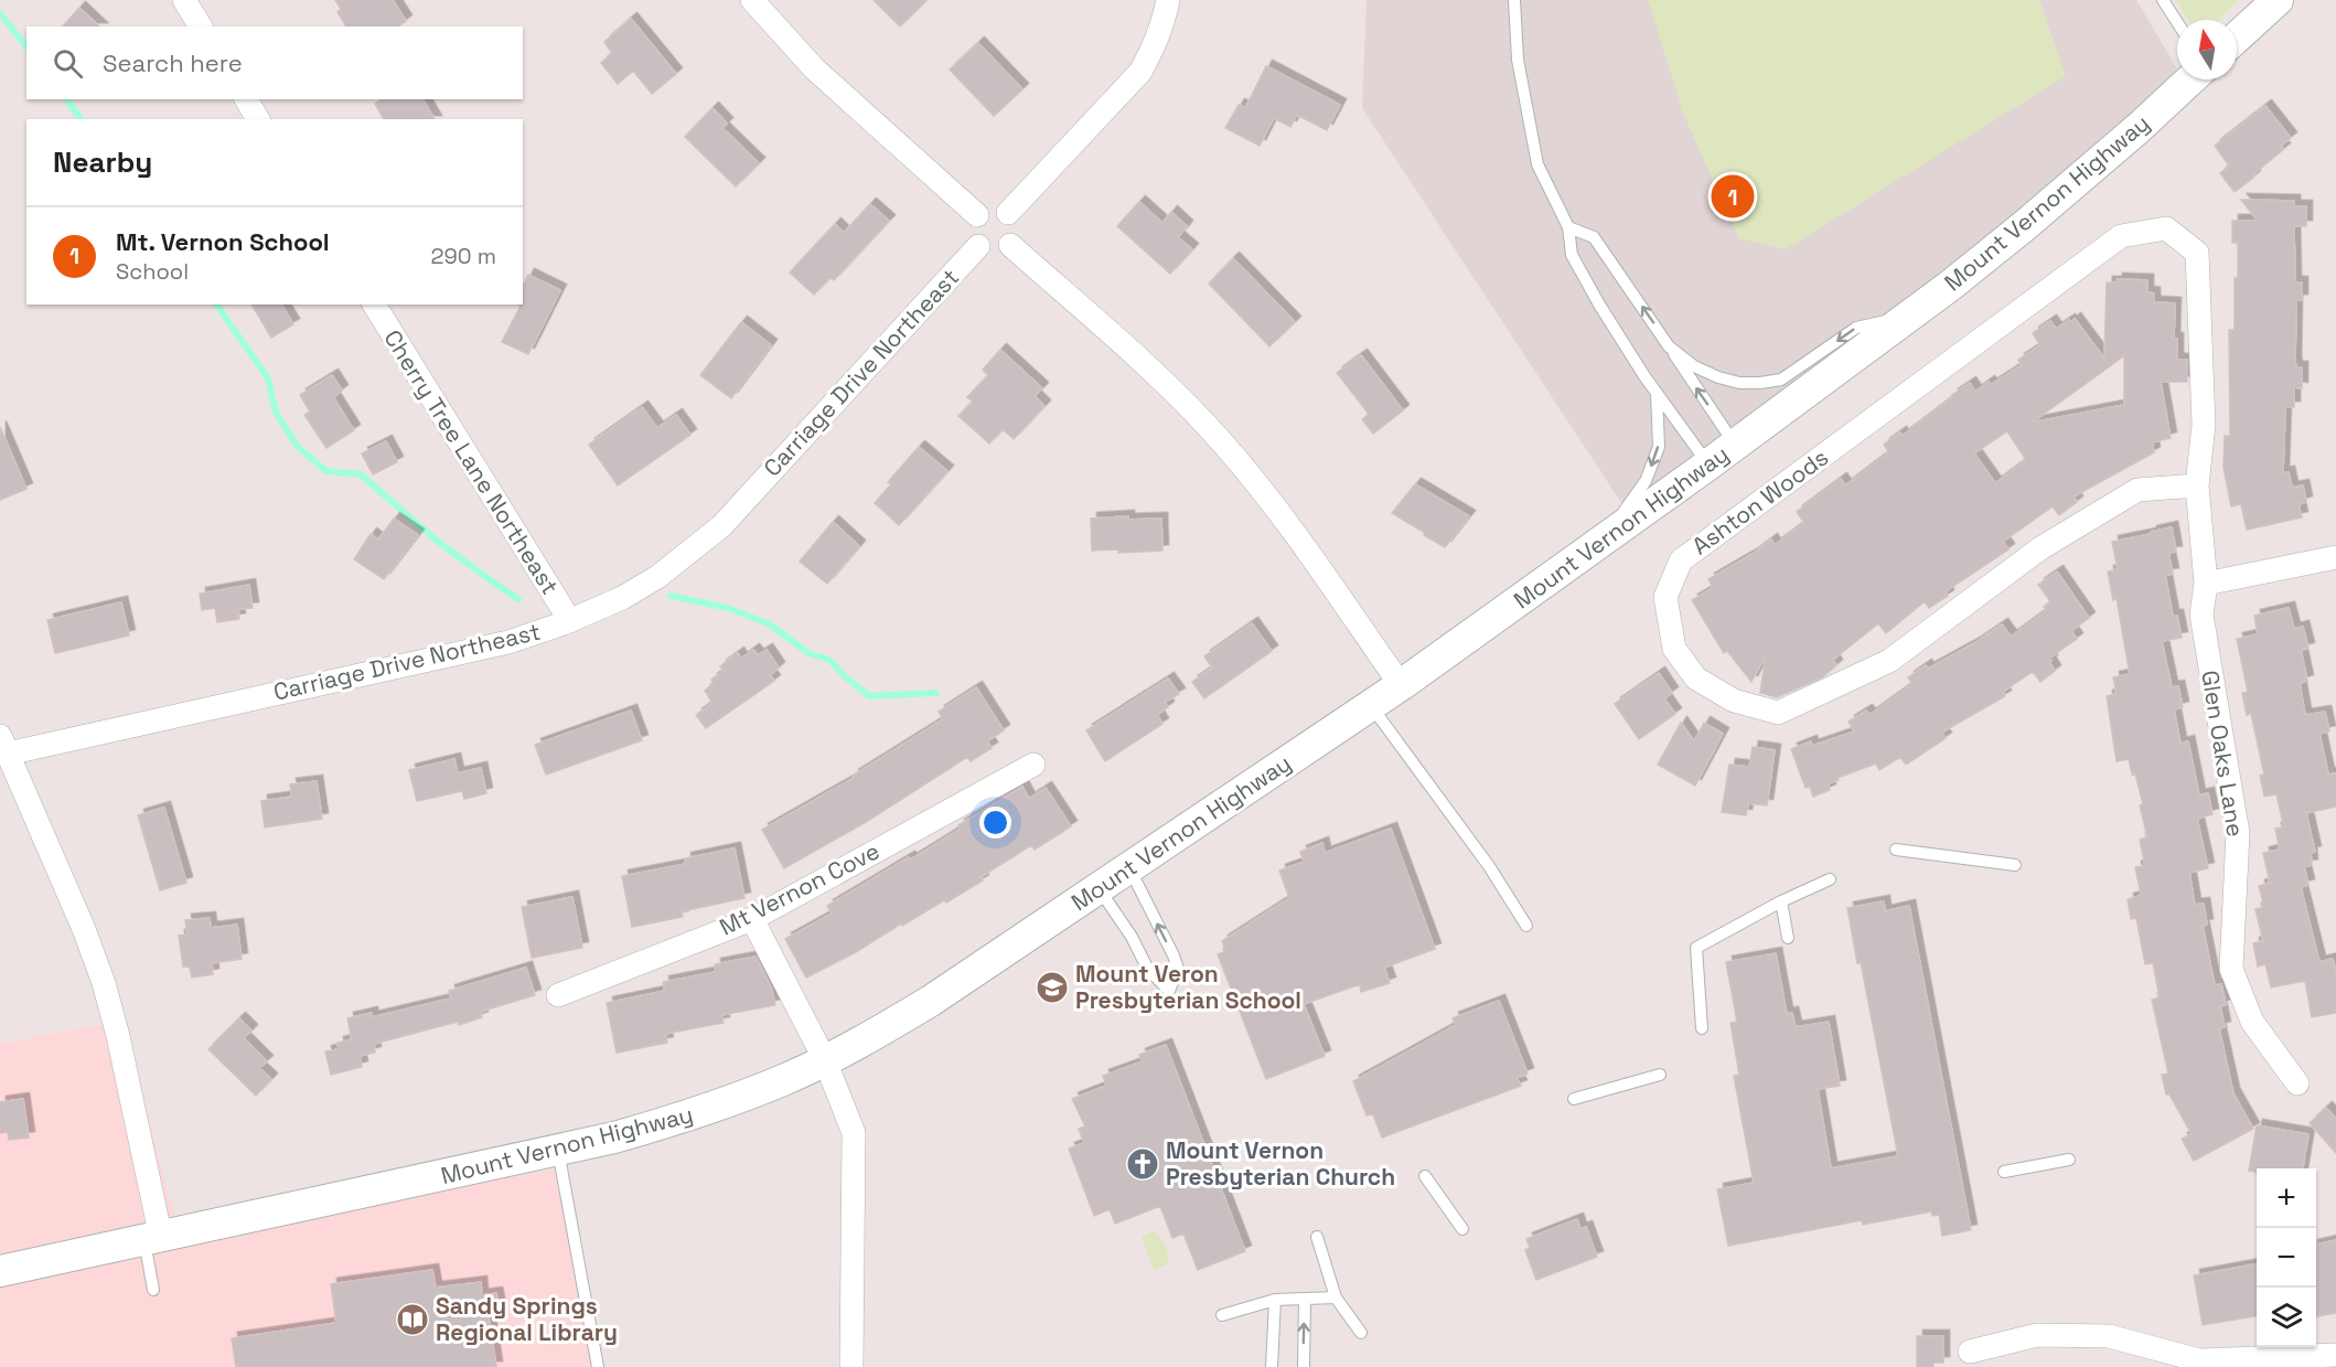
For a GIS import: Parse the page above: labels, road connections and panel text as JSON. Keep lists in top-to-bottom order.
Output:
{
  "streets": {
    "main road": ["Mount Vernon Highway"],
    "street": [
      "Carriage Drive Northeast",
      "Cherry Tree Lane Northeast",
      "Ashton Woods",
      "Glen Oaks Lane",
      "Mt Vernon Cove"
    ]
  },
  "crossings": [
    ["Carriage Drive Northeast", "Cherry Tree Lane Northeast"],
    ["Ashton Woods", "Glen Oaks Lane"]
  ],
  "places": {
    "school or university": ["Mount Veron Presbyterian School"],
    "church": ["Mount Vernon Presbyterian Church"],
    "library": ["Sandy Springs Regional Library"]
  },
  "north": "top",
  "page": {
    "search": "Search here",
    "heading": "Nearby",
    "pins": "1",
    "list": [
      {
        "mark": "1",
        "name": "Mt. Vernon School",
        "note": "School",
        "value": "290 m"
      }
    ],
    "map_buttons": ["+", "−"]
  }
}
